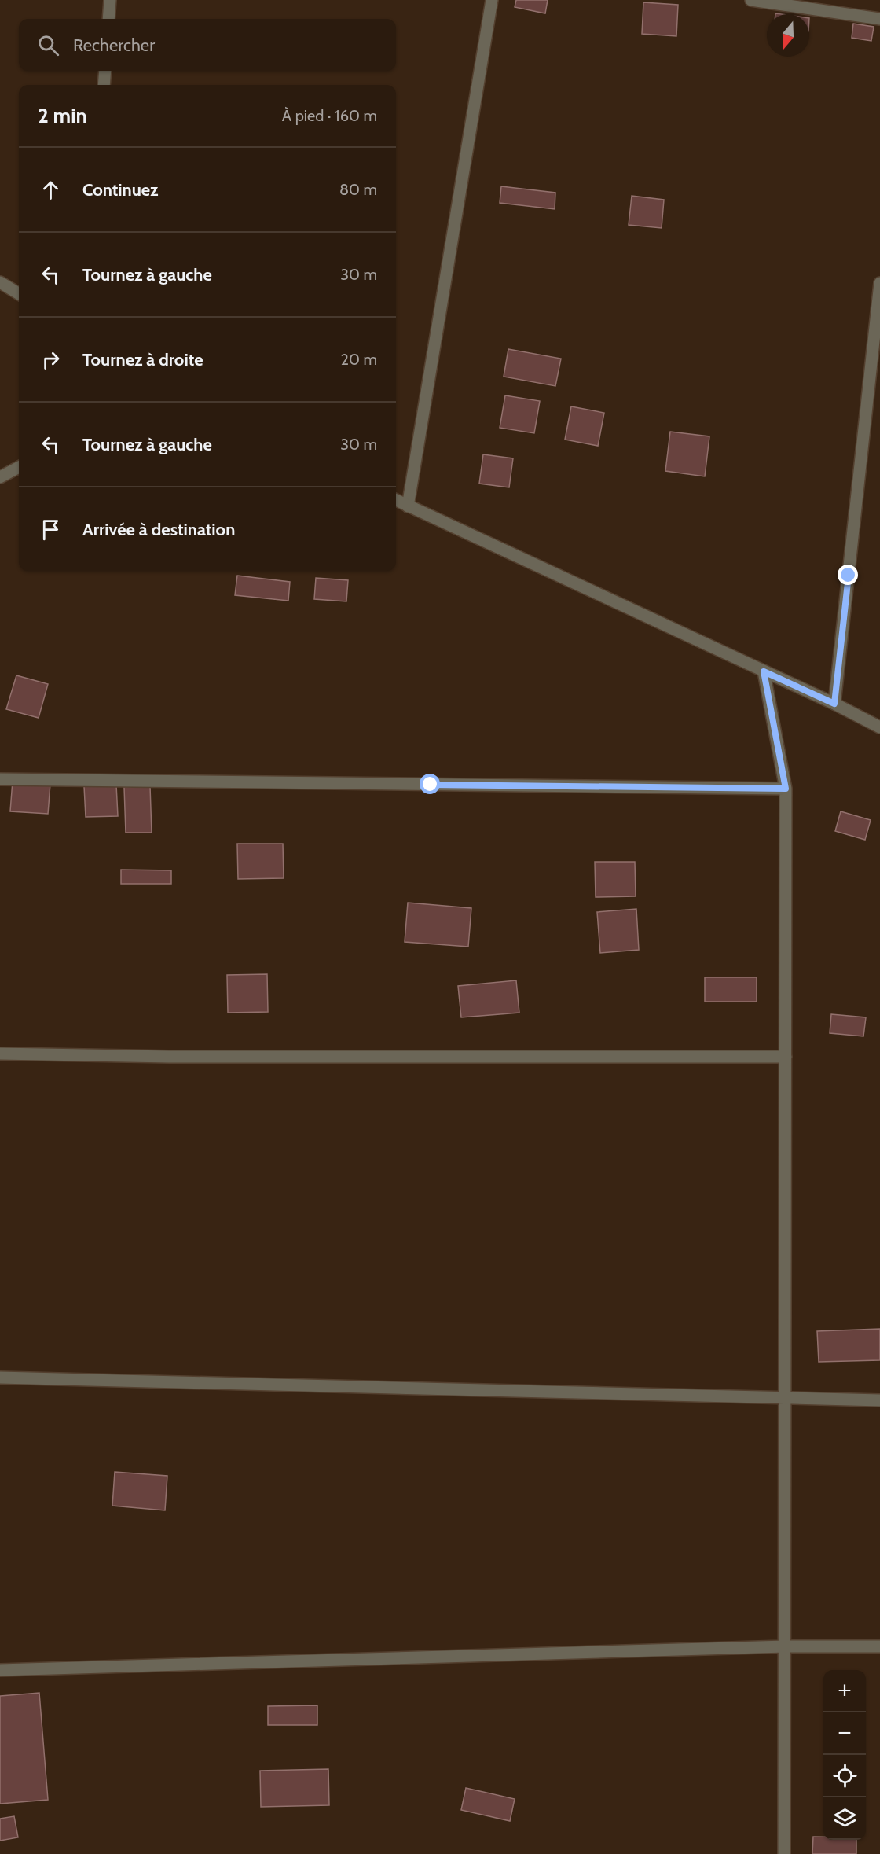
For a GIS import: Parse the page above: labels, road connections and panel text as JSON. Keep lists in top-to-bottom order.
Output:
{
  "north": "bottom",
  "page": {
    "search": "Rechercher",
    "heading": ["2 min", "À pied · 160 m"],
    "list": [
      ["Continuez", "80 m"],
      ["Tournez à gauche", "30 m"],
      ["Tournez à droite", "20 m"],
      ["Tournez à gauche", "30 m"],
      "Arrivée à destination"
    ],
    "map_buttons": ["+", "−"]
  }
}
